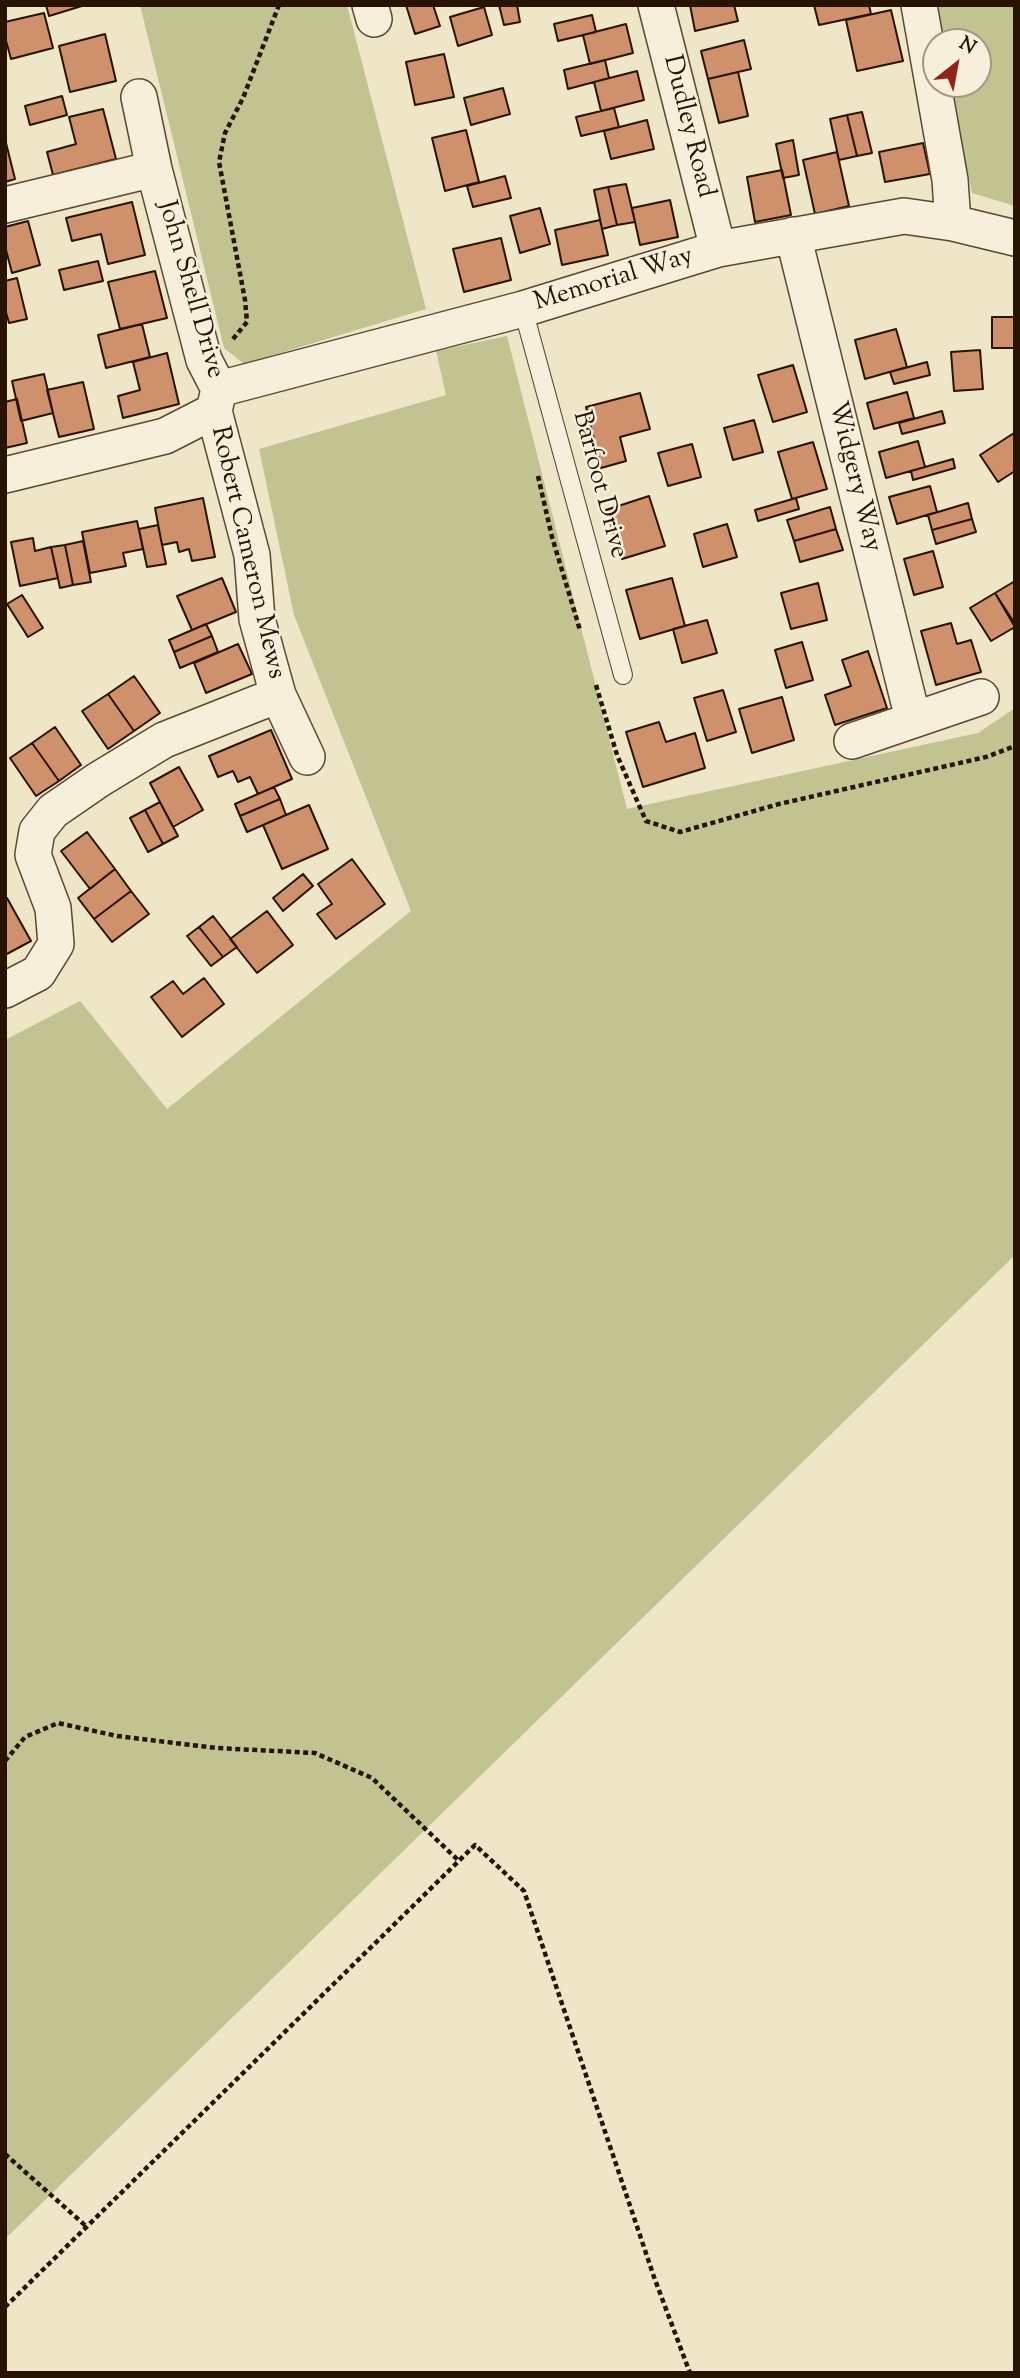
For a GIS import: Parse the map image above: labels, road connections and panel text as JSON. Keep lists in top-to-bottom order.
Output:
{
  "streets": {
    "street": [
      "Dudley Road",
      "Memorial Way",
      "John Shell Drive",
      "Widgery Way",
      "Robert Cameron Mews"
    ],
    "lane": ["Barfoot Drive"]
  },
  "crossings": [
    ["Dudley Road", "Memorial Way"],
    ["Memorial Way", "John Shell Drive"],
    ["Memorial Way", "Widgery Way"],
    ["Memorial Way", "Barfoot Drive"],
    ["Memorial Way", "Robert Cameron Mews"],
    ["John Shell Drive", "Robert Cameron Mews"]
  ],
  "north": "top right"
}
